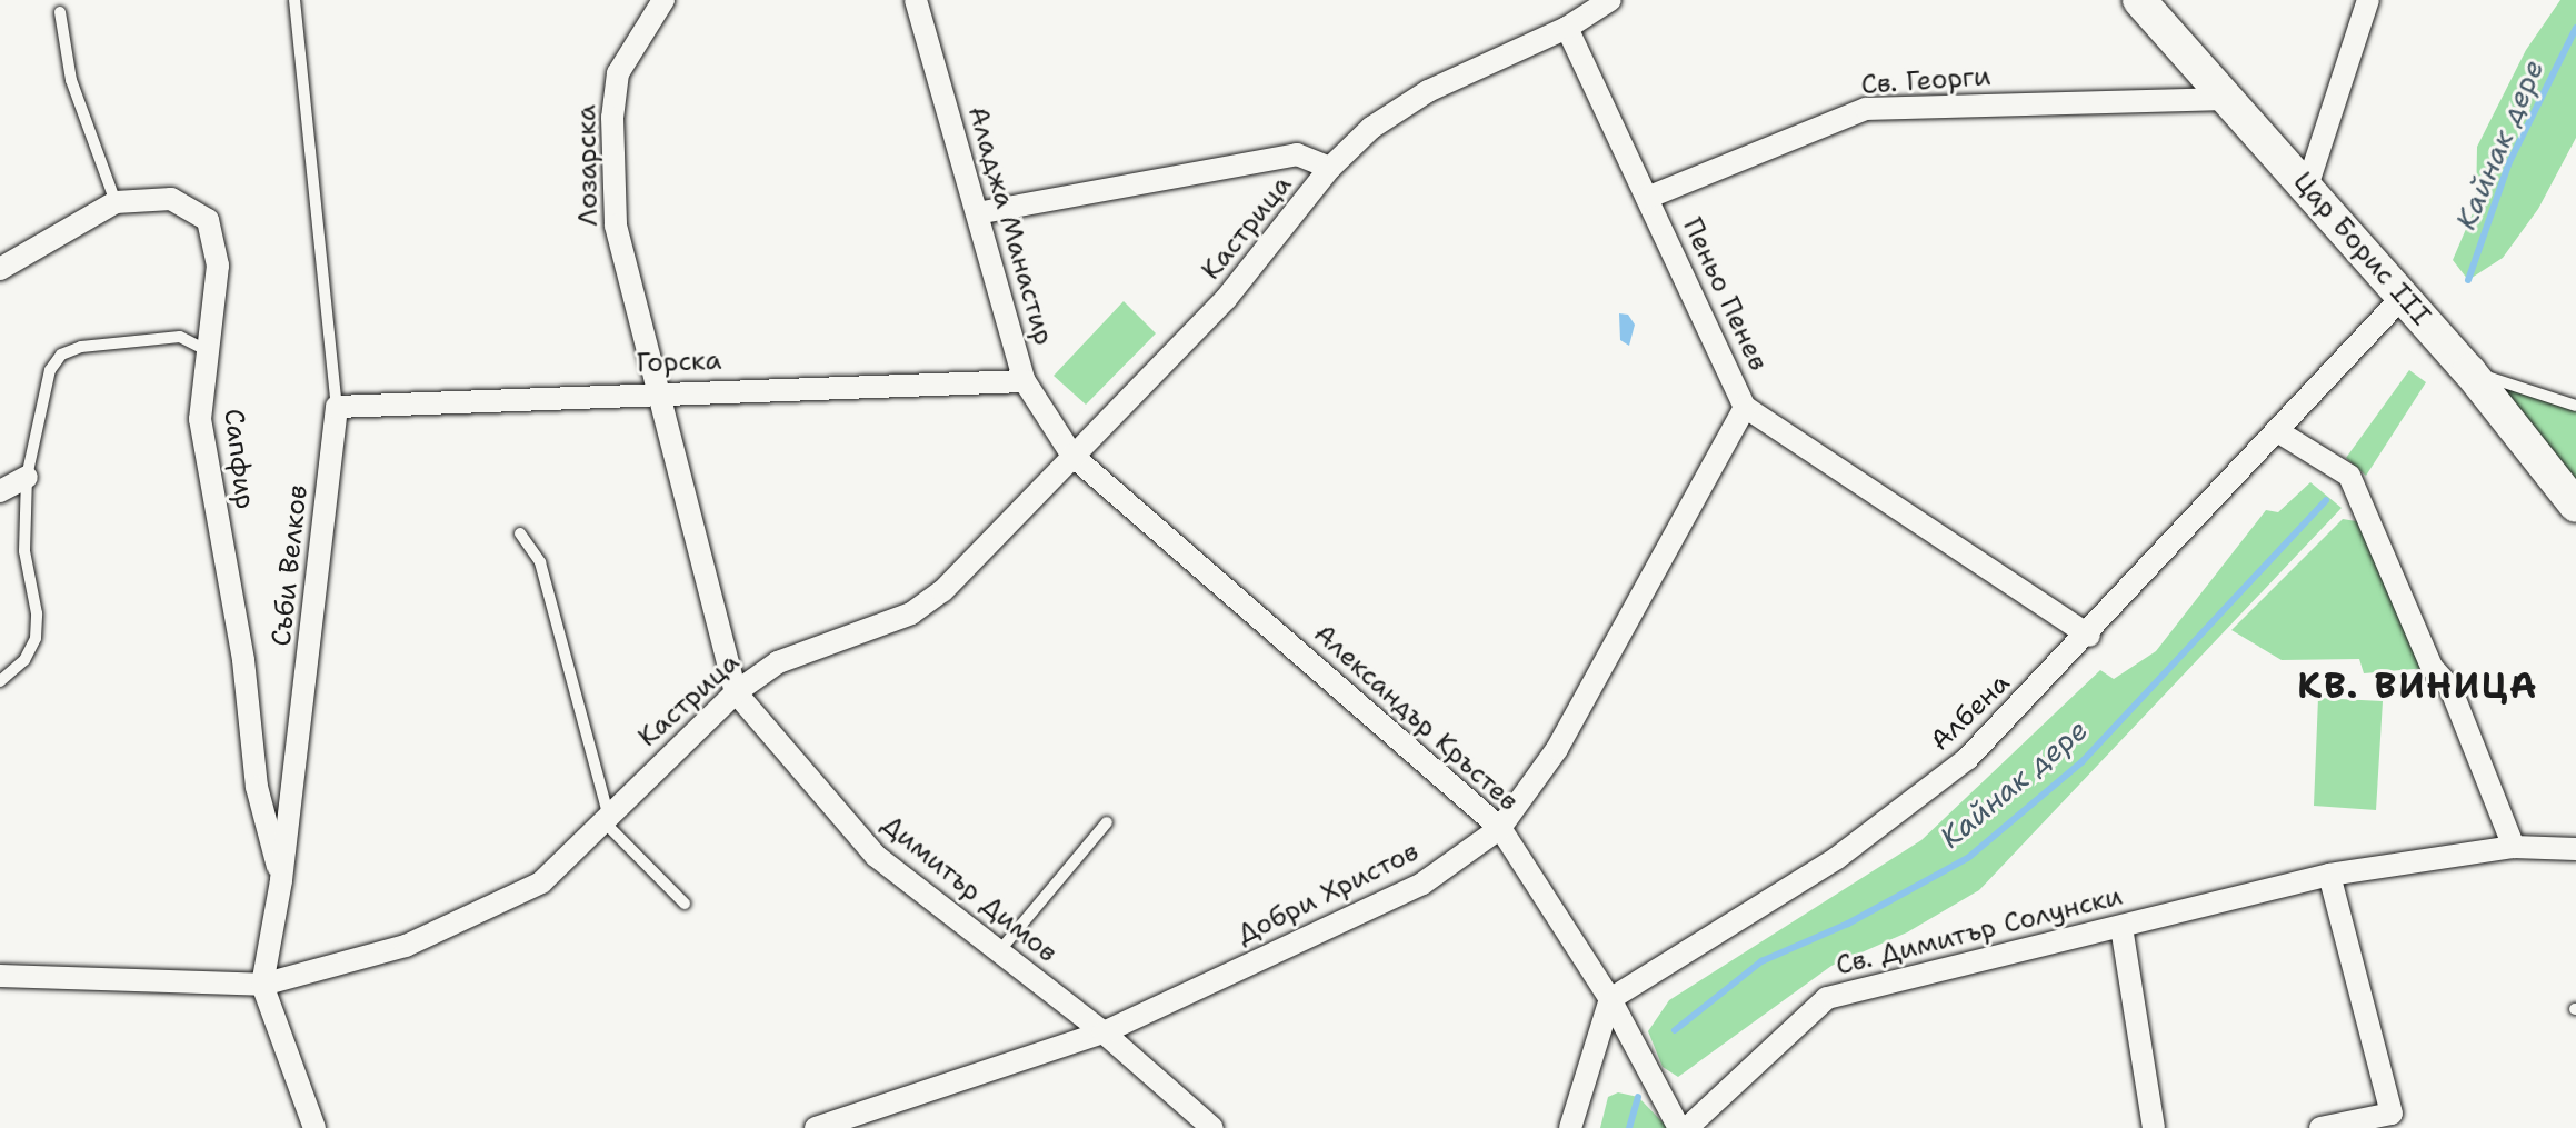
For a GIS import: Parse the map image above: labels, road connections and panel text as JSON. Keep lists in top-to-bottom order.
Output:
{
  "streets": {
    "street": [
      "Св. Георги",
      "Лозарска",
      "Аладжа Манастир",
      "Кастрица",
      "Цар Борис III",
      "Пеньо Пенев",
      "Горска",
      "Сапфир",
      "Съби Велков",
      "Албена",
      "Александър Кръстев",
      "Димитър Димов",
      "Добри Христов",
      "Св. Димитър Солунски"
    ]
  },
  "crossings": [
    ["Св. Георги", "Цар Борис III"],
    ["Св. Георги", "Пеньо Пенев"],
    ["Лозарска", "Горска"],
    ["Лозарска", "Димитър Димов"],
    ["Аладжа Манастир", "Кастрица"],
    ["Аладжа Манастир", "Горска"],
    ["Аладжа Манастир", "Александър Кръстев"],
    ["Кастрица", "Пеньо Пенев"],
    ["Кастрица", "Съби Велков"],
    ["Кастрица", "Александър Кръстев"],
    ["Кастрица", "Димитър Димов"],
    ["Цар Борис III", "Албена"],
    ["Пеньо Пенев", "Албена"],
    ["Пеньо Пенев", "Добри Христов"],
    ["Горска", "Съби Велков"],
    ["Горска", "Димитър Димов"],
    ["Сапфир", "Съби Велков"],
    ["Албена", "Александър Кръстев"],
    ["Александър Кръстев", "Добри Христов"],
    ["Димитър Димов", "Добри Христов"]
  ],
  "districts": ["КВ. ВИНИЦА"],
  "water": ["Кайнак дере"]
}
